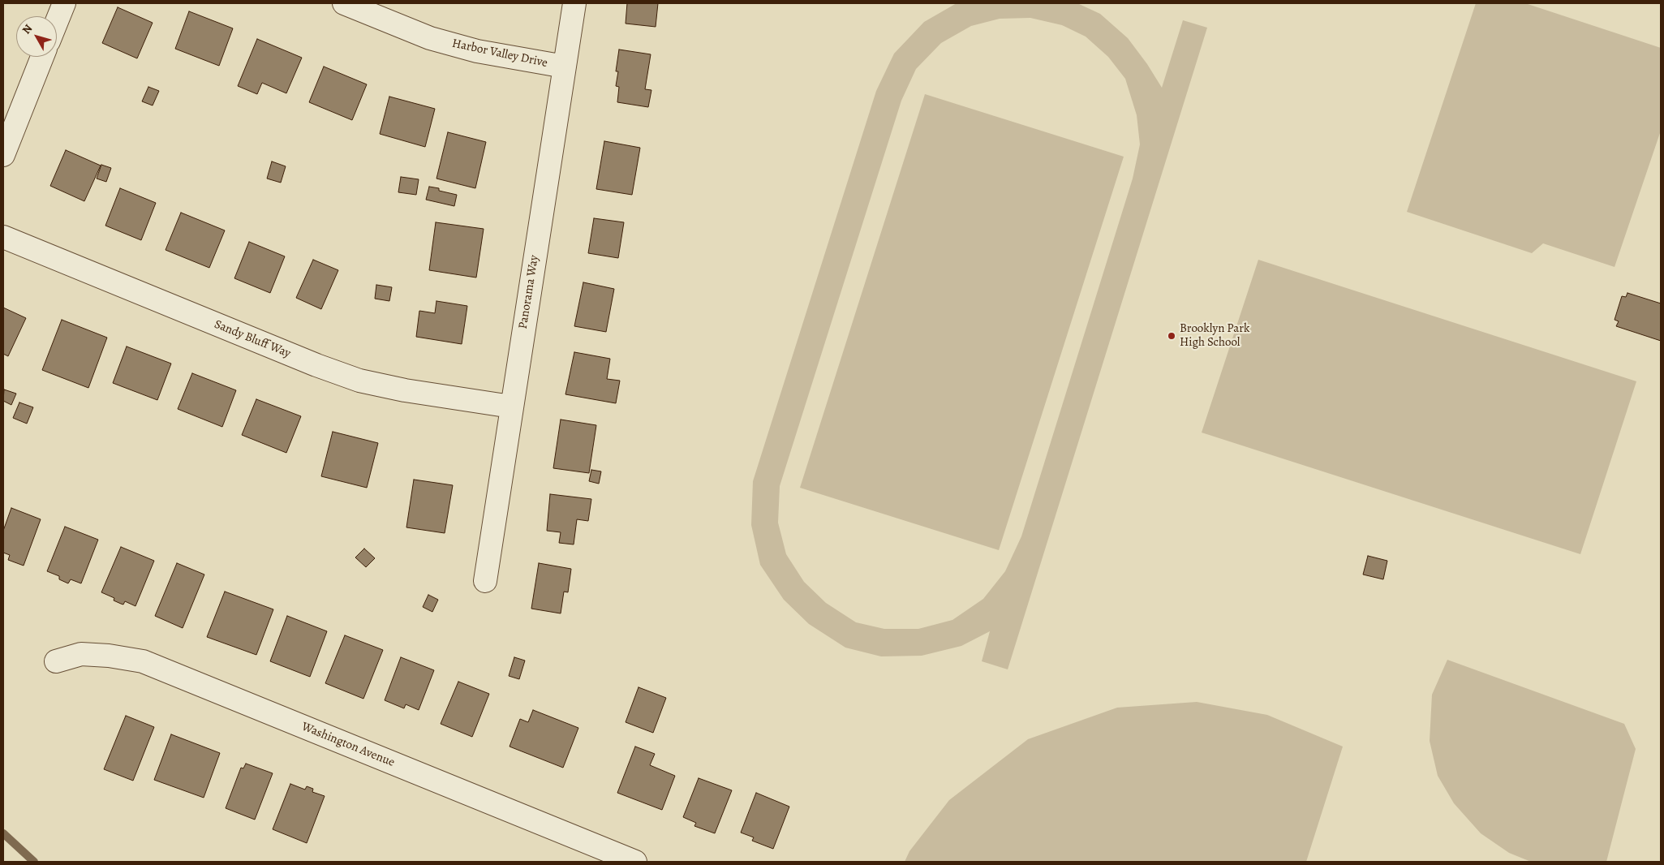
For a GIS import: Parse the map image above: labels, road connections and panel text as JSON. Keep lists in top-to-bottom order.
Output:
{
  "streets": {
    "street": [
      "Harbor Valley Drive",
      "Panorama Way",
      "Sandy Bluff Way",
      "Washington Avenue"
    ]
  },
  "crossings": [
    ["Harbor Valley Drive", "Panorama Way"],
    ["Panorama Way", "Sandy Bluff Way"]
  ],
  "places": ["Brooklyn Park High School"],
  "north": "top left"
}
